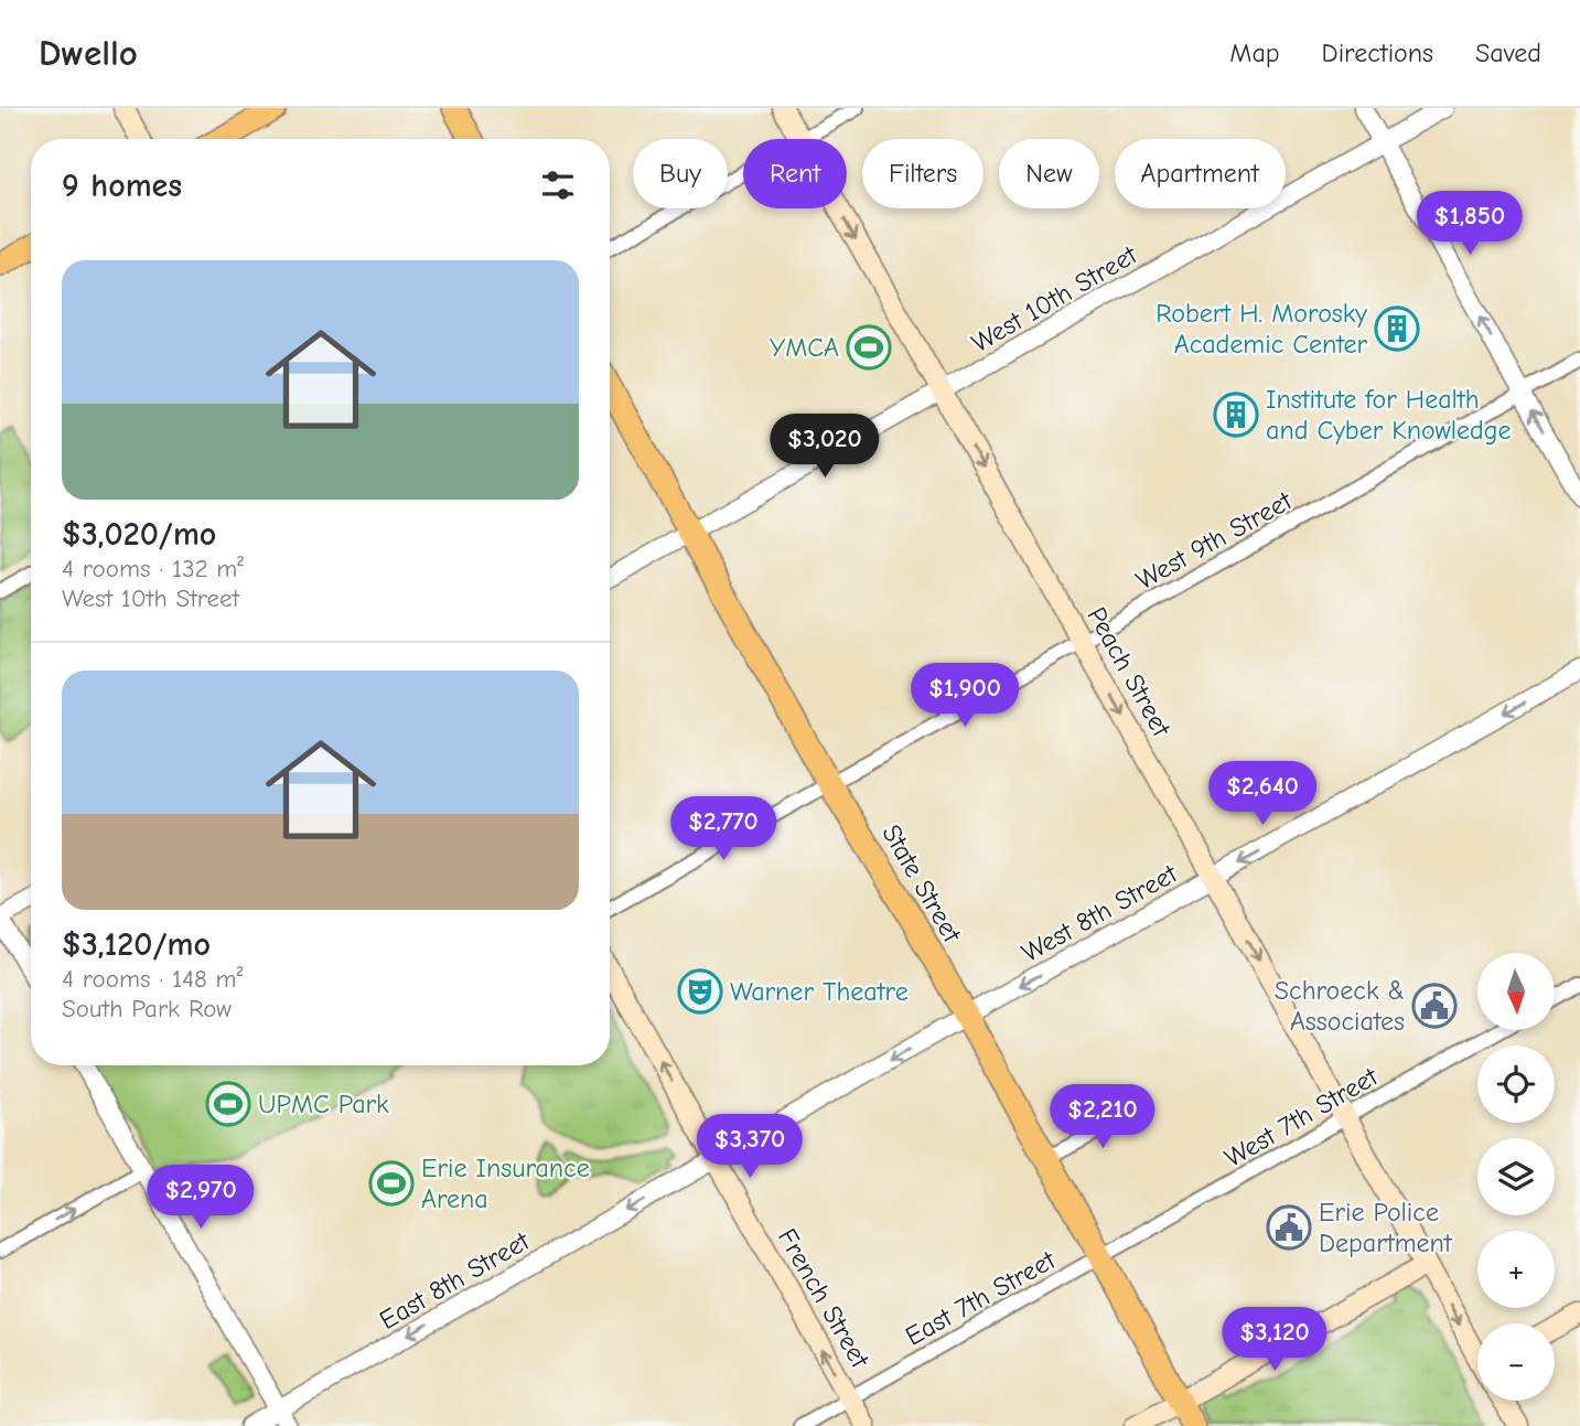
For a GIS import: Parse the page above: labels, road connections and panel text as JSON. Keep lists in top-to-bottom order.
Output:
{
  "streets": {
    "main road": ["Peach Street", "State Street", "French Street"],
    "street": [
      "West 10th Street",
      "West 9th Street",
      "West 8th Street",
      "West 7th Street",
      "East 8th Street",
      "East 7th Street"
    ]
  },
  "crossings": [
    ["West 10th Street", "Peach Street"],
    ["West 10th Street", "State Street"],
    ["West 9th Street", "Peach Street"],
    ["West 9th Street", "State Street"],
    ["Peach Street", "West 8th Street"],
    ["Peach Street", "West 7th Street"],
    ["State Street", "West 8th Street"],
    ["State Street", "West 7th Street"],
    ["State Street", "East 8th Street"],
    ["State Street", "East 7th Street"],
    ["West 8th Street", "East 8th Street"],
    ["West 7th Street", "East 7th Street"],
    ["East 8th Street", "French Street"],
    ["French Street", "East 7th Street"]
  ],
  "one_way": [
    "Peach Street",
    "West 8th Street",
    "East 8th Street",
    "French Street"
  ],
  "places": {
    "building": ["Robert H. Morosky Academic Center", "Institute for Health and Cyber Knowledge"],
    "sports": ["YMCA", "UPMC Park", "Erie Insurance Arena"],
    "theatre": ["Warner Theatre"],
    "public building": ["Schroeck & Associates", "Erie Police Department"]
  },
  "north": "bottom",
  "page": {
    "header": "Dwello",
    "nav": ["Map", "Directions", "Saved"],
    "chip": [
      "Buy",
      "Rent",
      "Filters",
      "New",
      "Apartment"
    ],
    "heading": "9 homes",
    "price": [
      "$1,850",
      "$3,020",
      "$1,900",
      "$2,640",
      "$2,770",
      "$2,210",
      "$3,370",
      "$2,970",
      "$3,120"
    ],
    "list": [
      {
        "name": "$3,020/mo",
        "note": "4 rooms · 132 m² · West 10th Street"
      },
      {
        "name": "$3,120/mo",
        "note": "4 rooms · 148 m² · South Park Row"
      }
    ],
    "map_buttons": ["+", "−"]
  }
}
